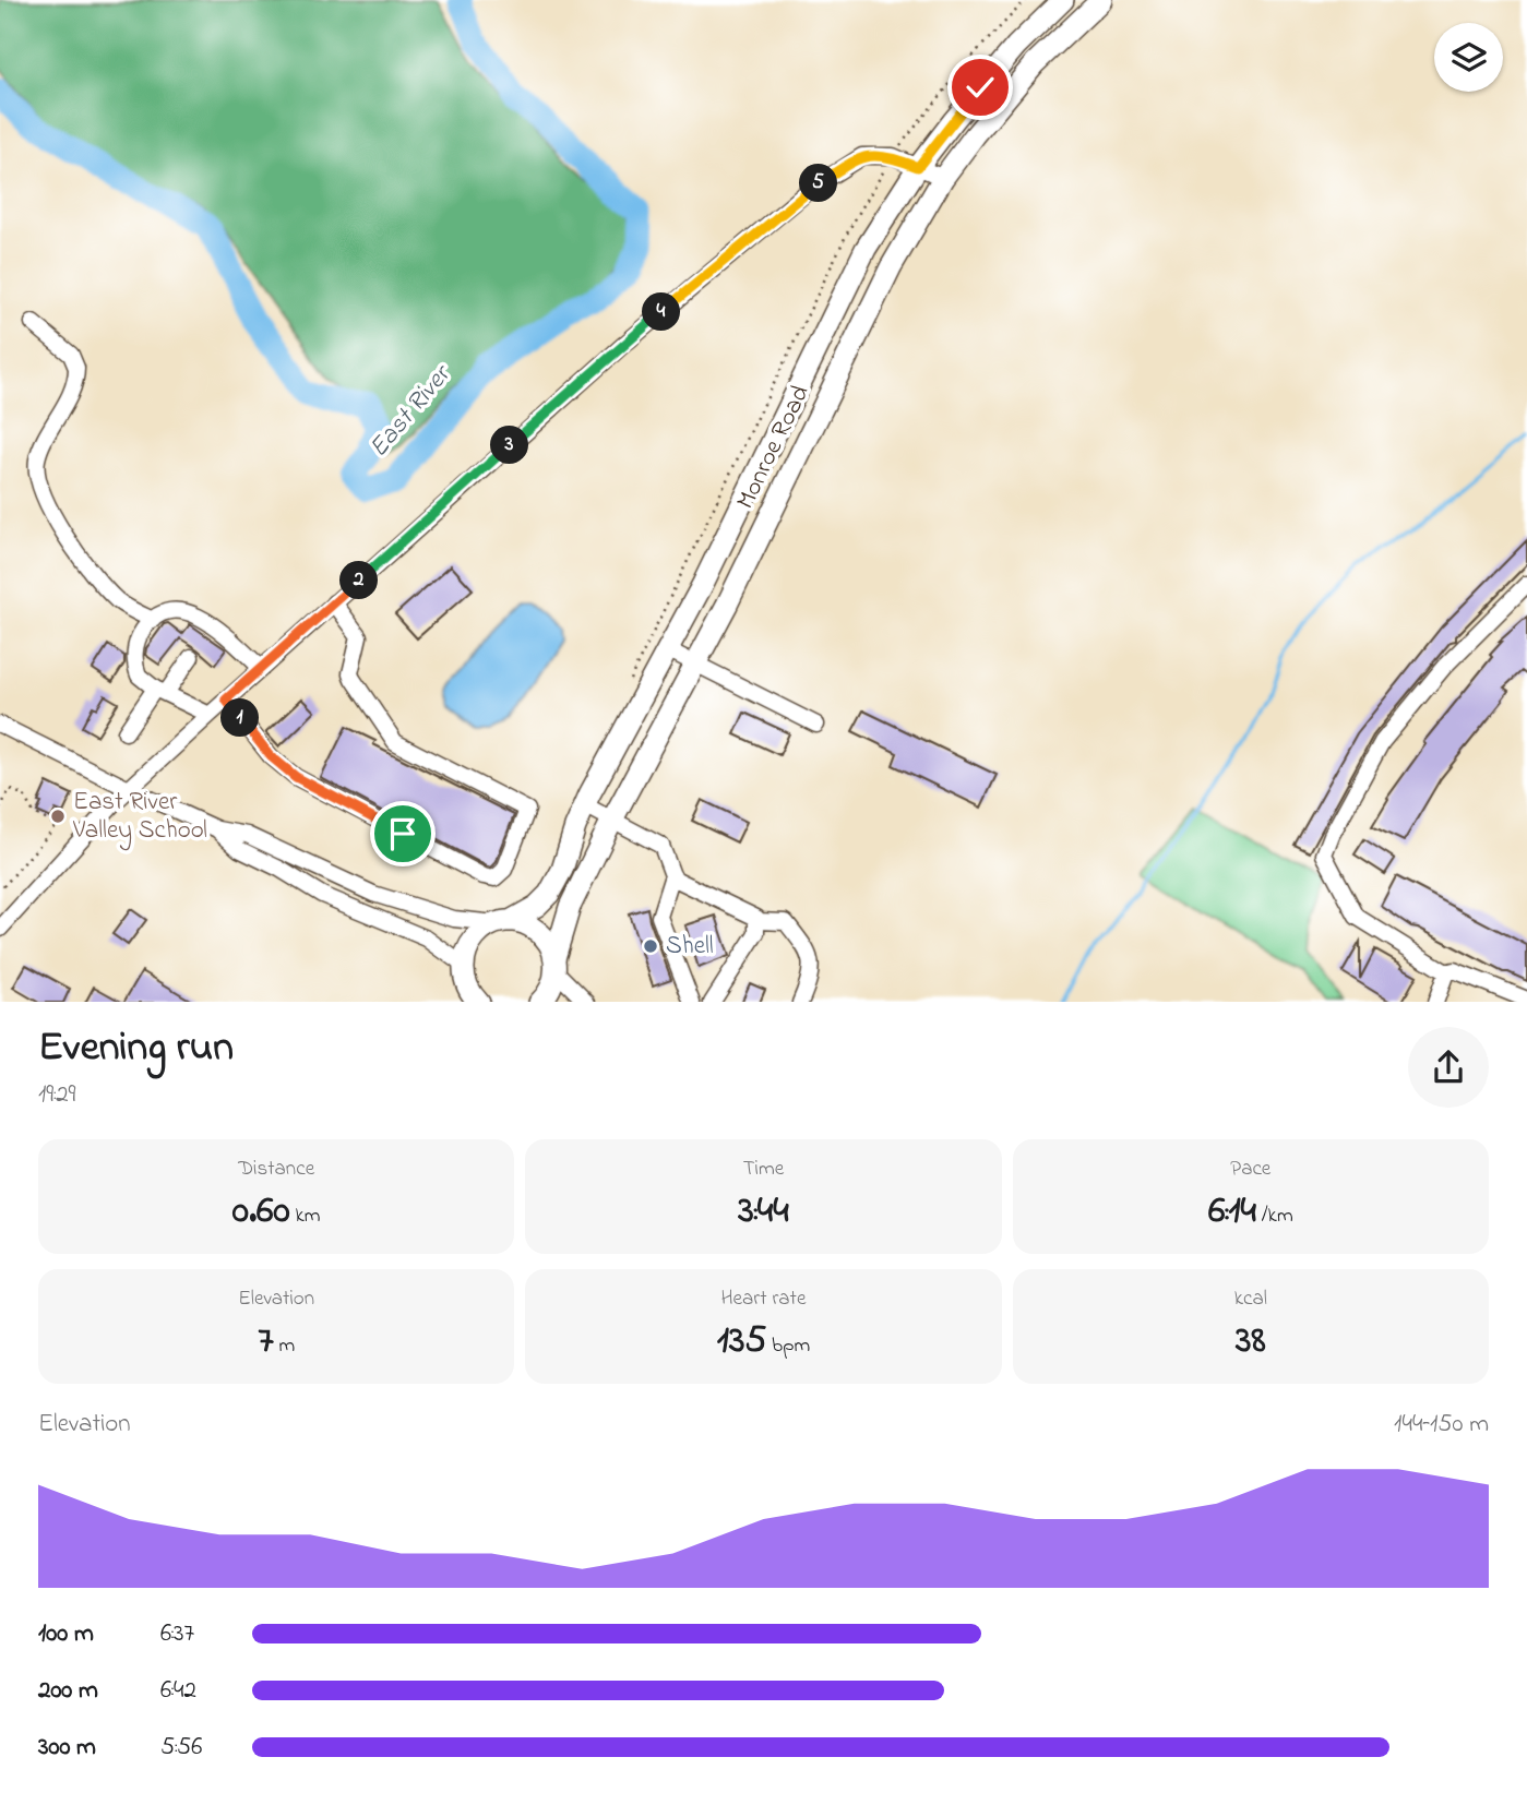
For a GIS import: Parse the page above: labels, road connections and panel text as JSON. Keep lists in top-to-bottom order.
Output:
{
  "streets": {
    "main road": ["Monroe Road"]
  },
  "water": ["East River"],
  "places": ["East River Valley School", "Shell"],
  "page": {
    "pins": [
      "5",
      "4",
      "3",
      "2",
      "1"
    ],
    "heading": ["Evening run", "19:29"],
    "stats": [
      ["Distance", "0.60 km"],
      ["Time", "3:44"],
      ["Pace", "6:14 /km"],
      ["Elevation", "7 m"],
      ["Heart rate", "135 bpm"],
      ["kcal", "38"]
    ],
    "chart": ["Elevation", "144–150 m"],
    "list": [
      {
        "name": "100 m",
        "note": "6:37"
      },
      {
        "name": "200 m",
        "note": "6:42"
      },
      {
        "name": "300 m",
        "note": "5:56"
      }
    ]
  }
}
